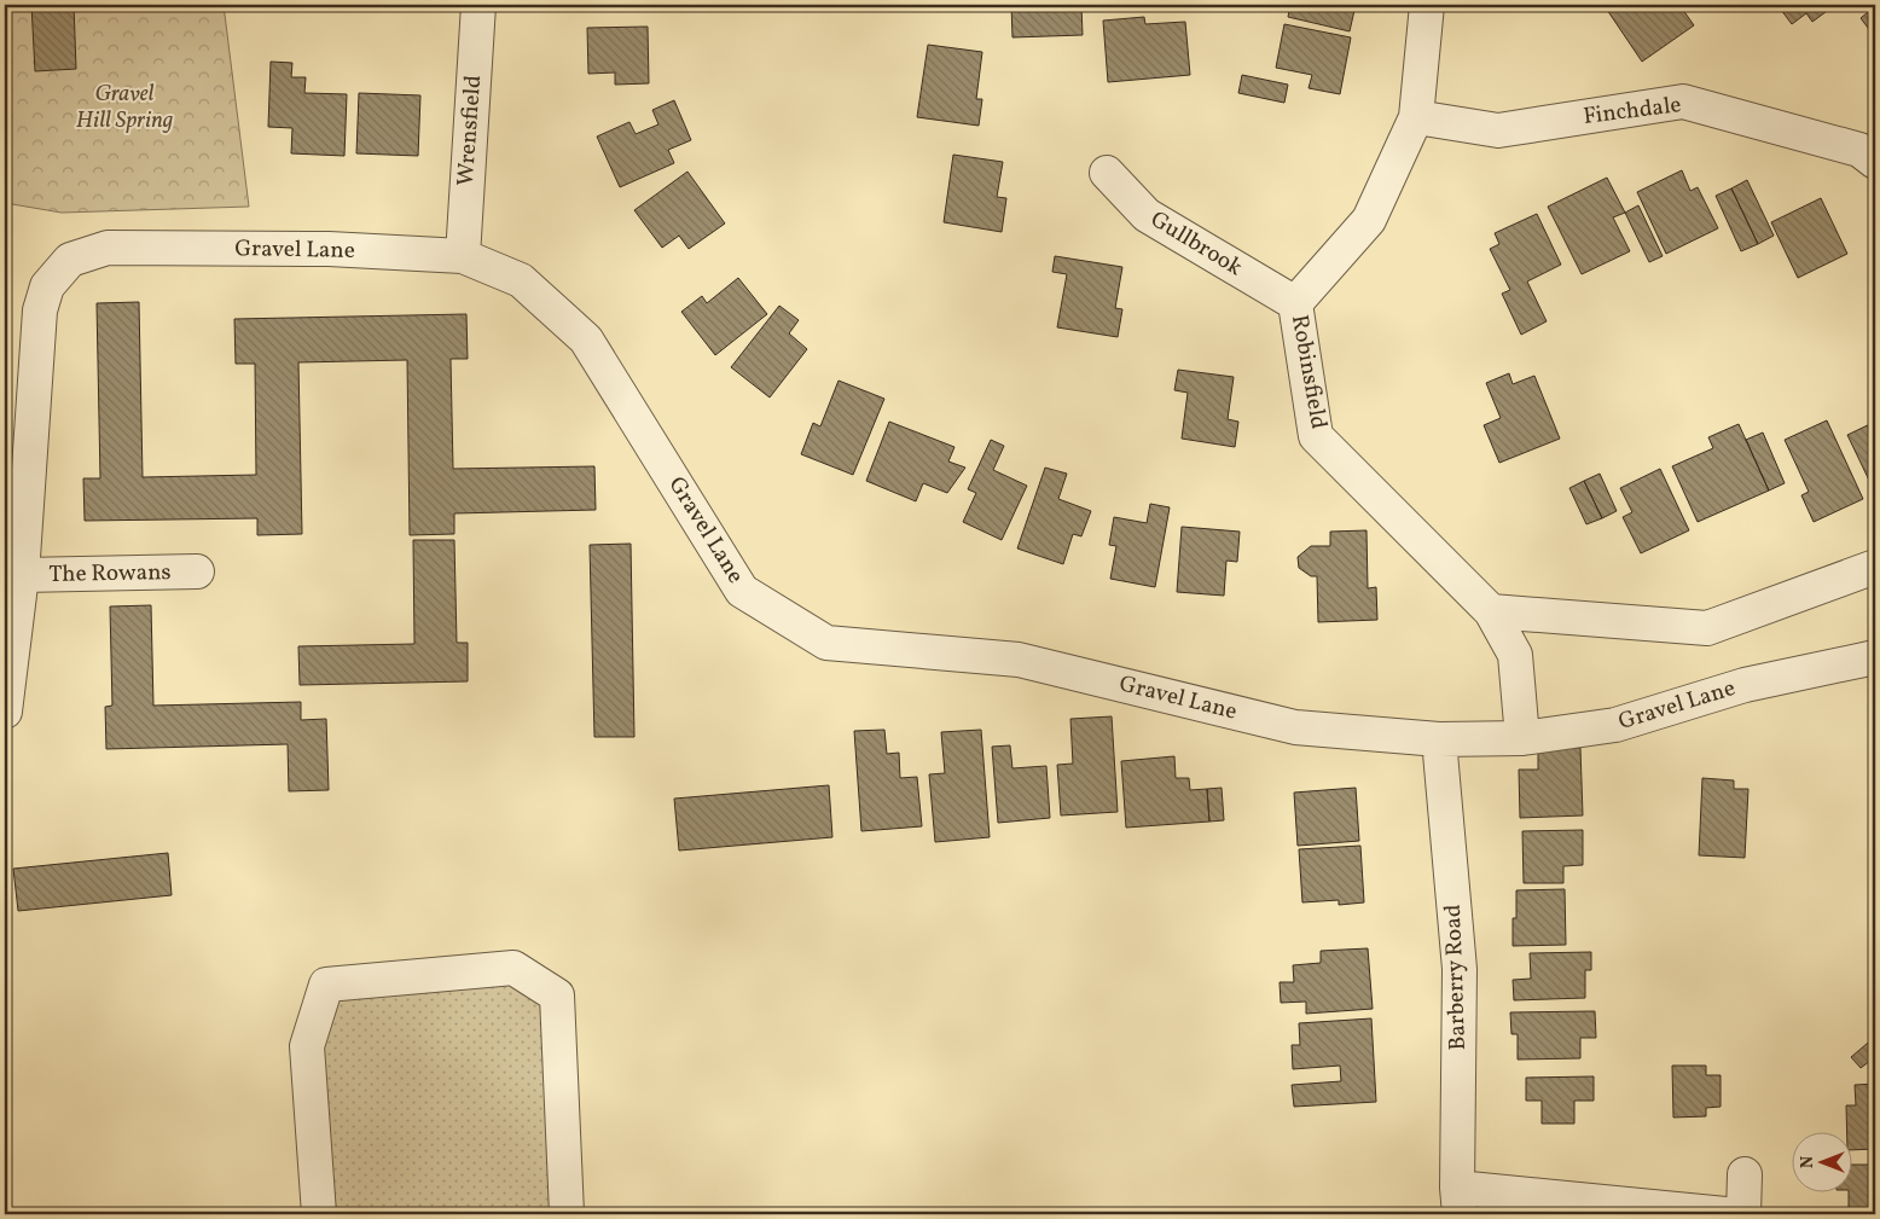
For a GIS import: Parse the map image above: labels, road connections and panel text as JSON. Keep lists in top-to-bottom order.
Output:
{
  "streets": {
    "street": [
      "Finchdale",
      "Wrensfield",
      "Gullbrook",
      "Gravel Lane",
      "Robinsfield",
      "The Rowans",
      "Barberry Road"
    ]
  },
  "crossings": [
    ["Finchdale", "Robinsfield"],
    ["Wrensfield", "Gravel Lane"],
    ["Gullbrook", "Robinsfield"],
    ["Gravel Lane", "Robinsfield"],
    ["Gravel Lane", "The Rowans"],
    ["Gravel Lane", "Barberry Road"]
  ],
  "parks": ["Gravel Hill Spring"],
  "north": "left"
}
